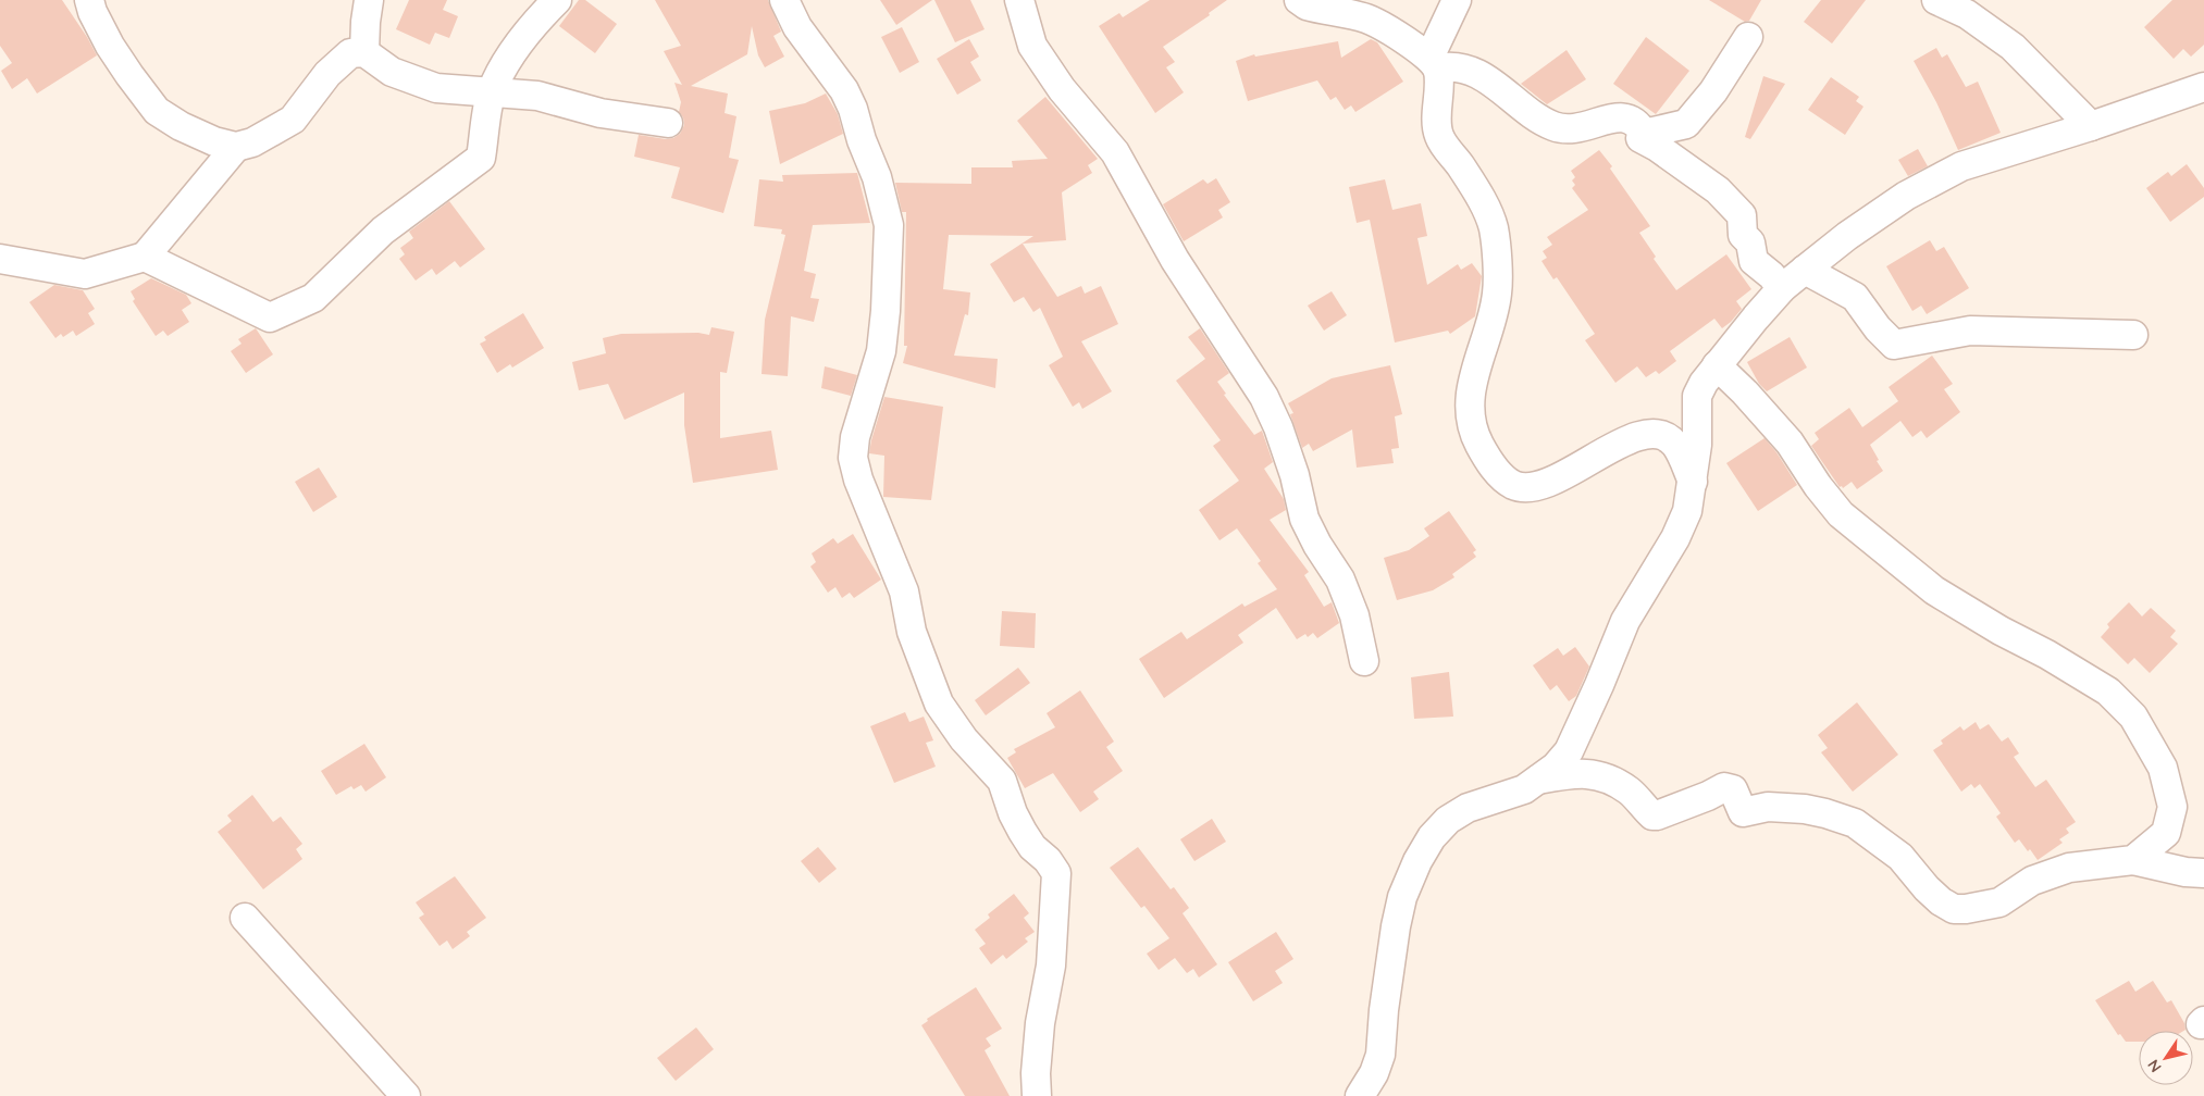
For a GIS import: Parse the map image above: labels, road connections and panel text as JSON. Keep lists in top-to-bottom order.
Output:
{
  "north": "bottom left"
}
